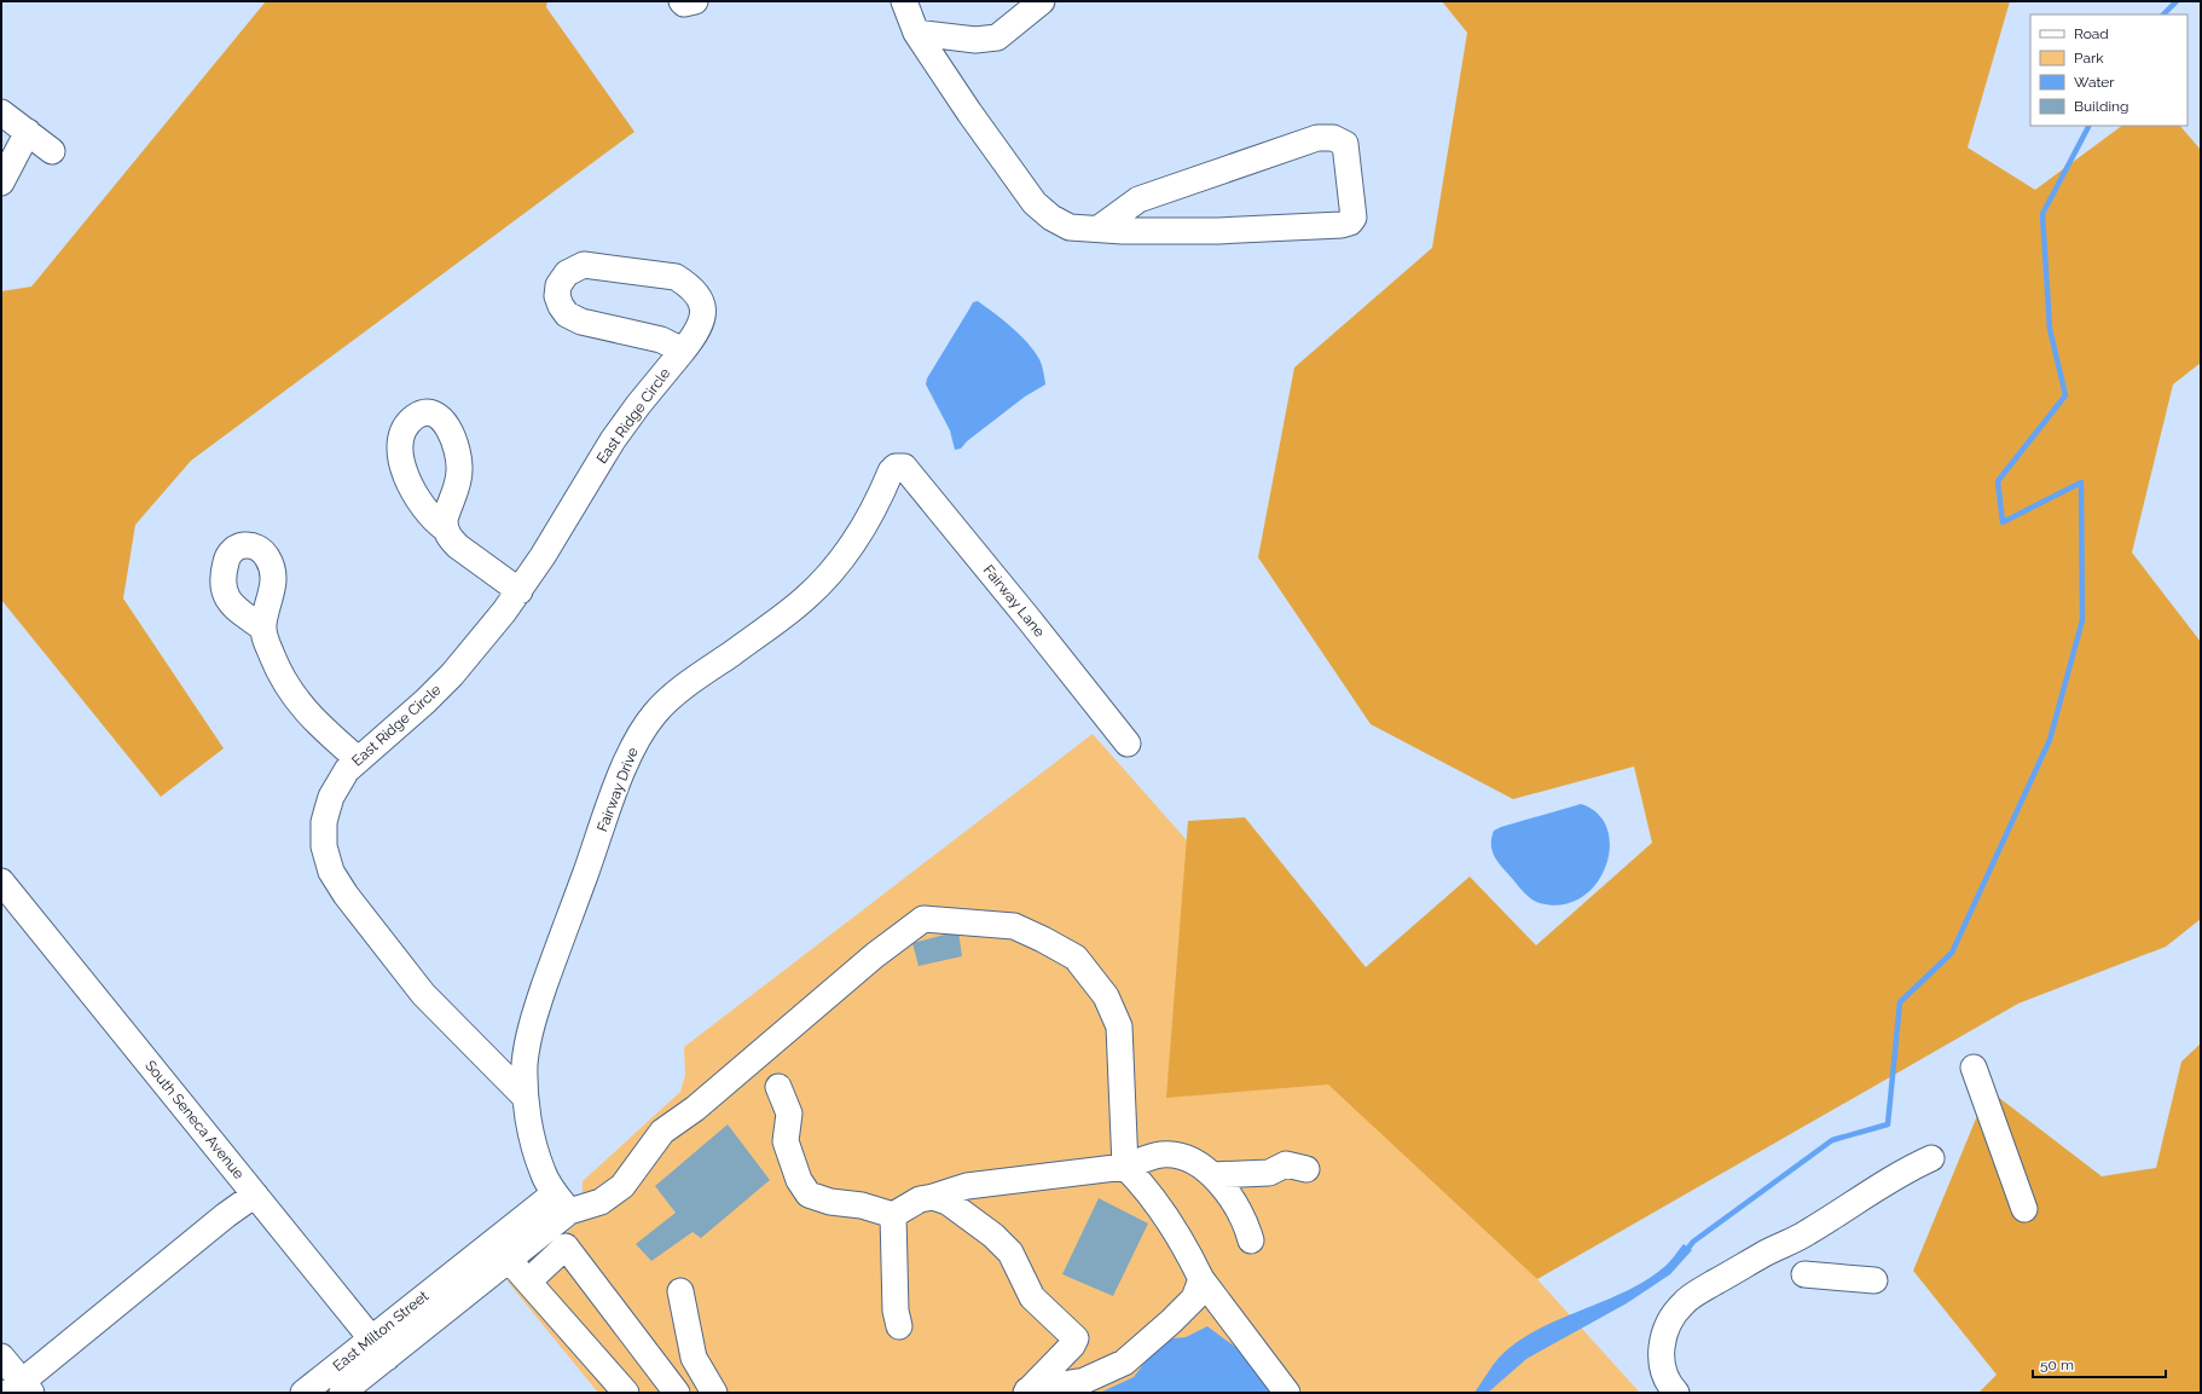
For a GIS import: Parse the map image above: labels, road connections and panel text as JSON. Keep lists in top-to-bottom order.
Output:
{
  "streets": {
    "street": [
      "East Ridge Circle",
      "Fairway Lane",
      "Fairway Drive",
      "South Seneca Avenue",
      "East Milton Street"
    ]
  },
  "crossings": [
    ["East Ridge Circle", "Fairway Drive"],
    ["Fairway Lane", "Fairway Drive"],
    ["South Seneca Avenue", "East Milton Street"]
  ],
  "legend": [
    "Road",
    "Park",
    "Water",
    "Building"
  ],
  "scale_bar": "50 m"
}
